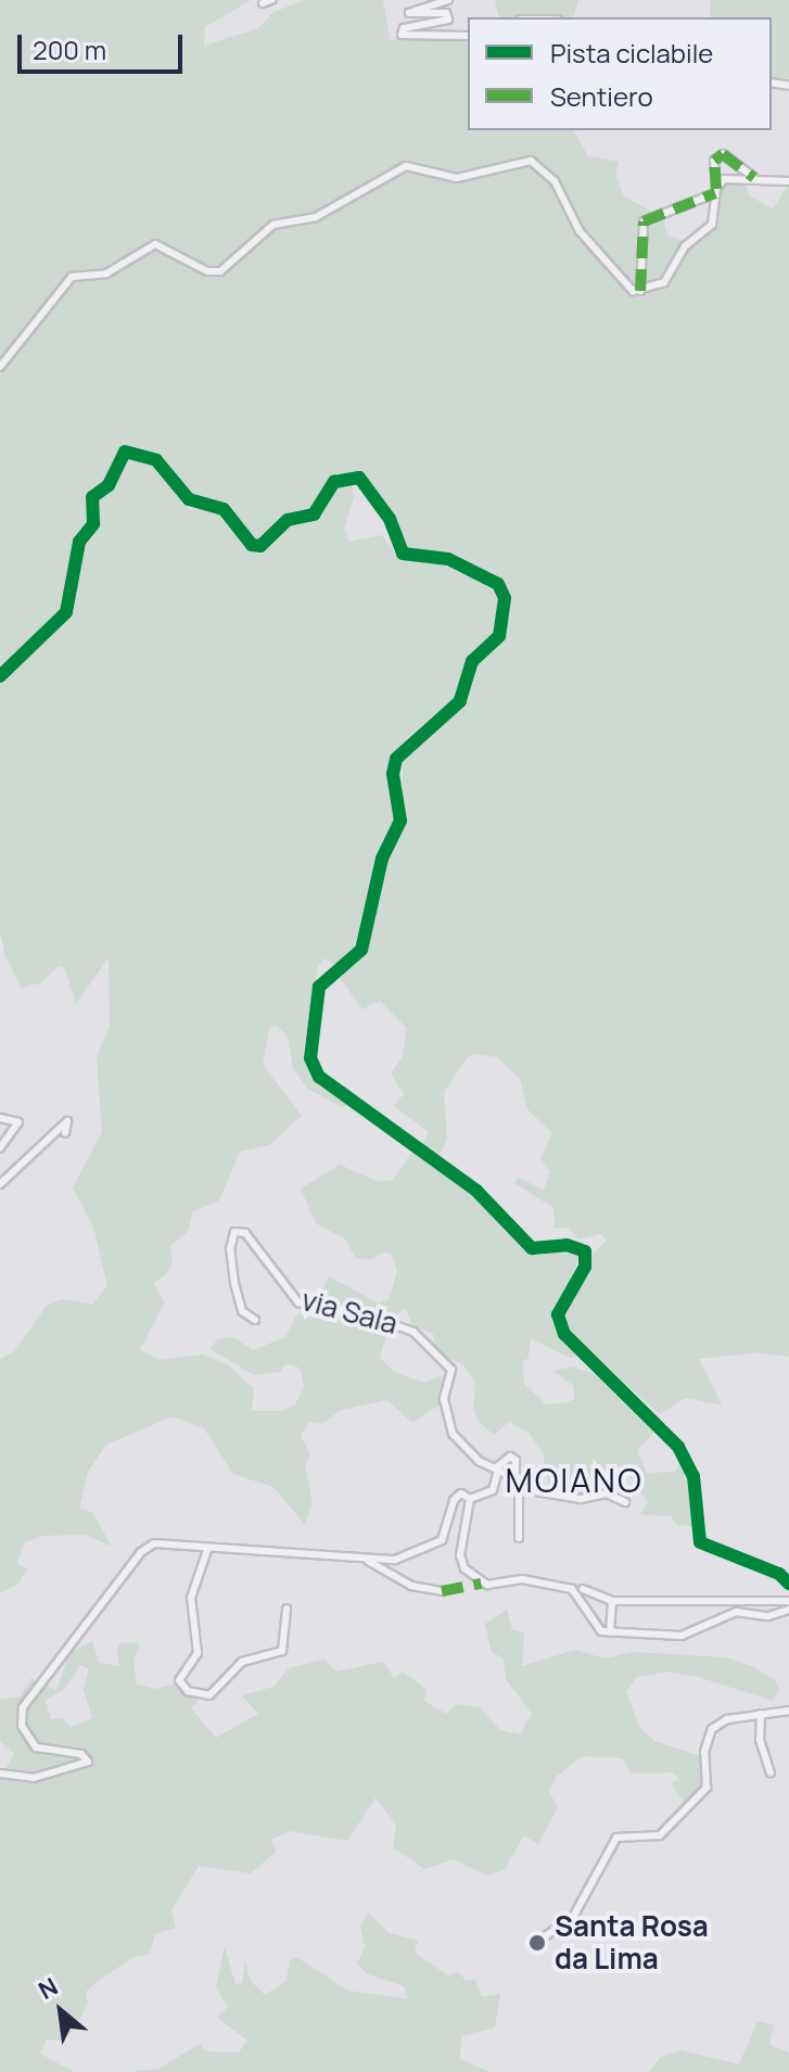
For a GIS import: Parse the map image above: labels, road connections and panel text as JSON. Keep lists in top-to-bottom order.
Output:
{
  "streets": {
    "street": ["via Sala"]
  },
  "districts": ["MOIANO"],
  "places": ["Santa Rosa da Lima"],
  "legend": ["Pista ciclabile", "Sentiero"],
  "scale_bar": "200 m",
  "north": "top left"
}
